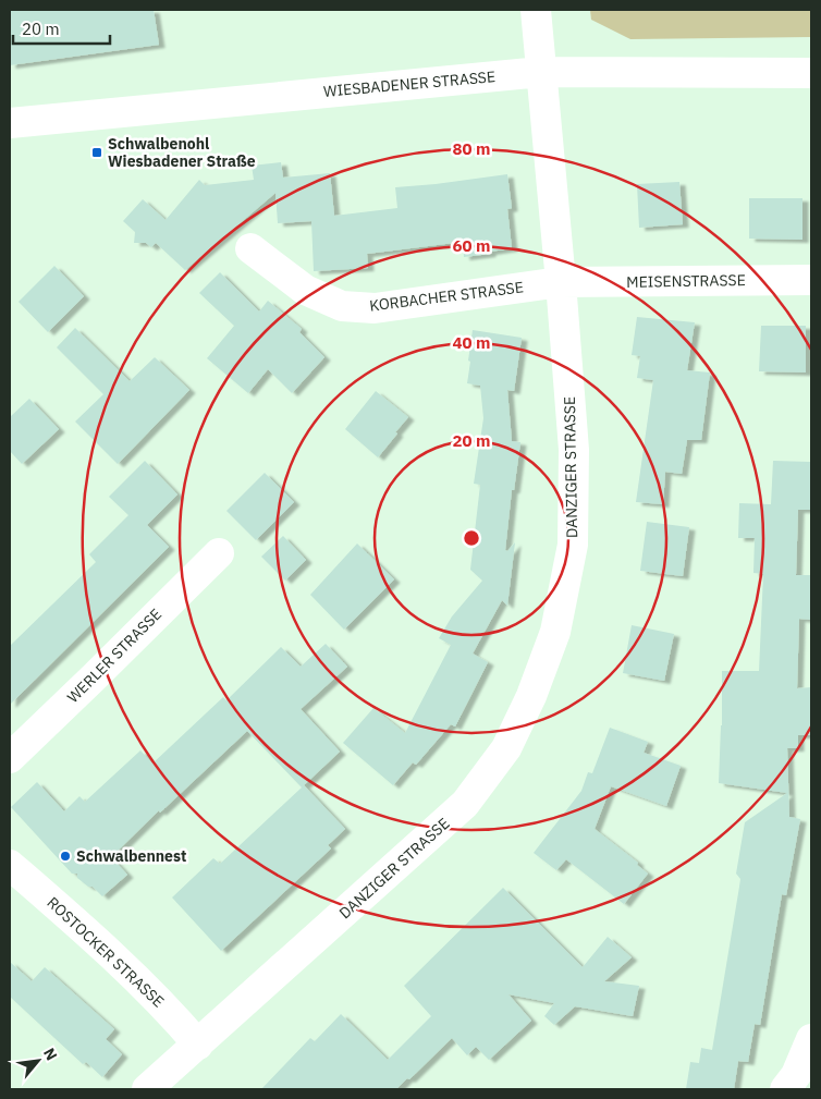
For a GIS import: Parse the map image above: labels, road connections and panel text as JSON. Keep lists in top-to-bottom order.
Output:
{
  "streets": {
    "street": [
      "WIESBADENER STRASSE",
      "MEISENSTRASSE",
      "KORBACHER STRASSE",
      "DANZIGER STRASSE",
      "WERLER STRASSE",
      "ROSTOCKER STRASSE"
    ]
  },
  "crossings": [
    ["WIESBADENER STRASSE", "DANZIGER STRASSE"],
    ["MEISENSTRASSE", "KORBACHER STRASSE"],
    ["MEISENSTRASSE", "DANZIGER STRASSE"],
    ["KORBACHER STRASSE", "DANZIGER STRASSE"],
    ["DANZIGER STRASSE", "ROSTOCKER STRASSE"]
  ],
  "places": {
    "transit": ["Schwalbenohl Wiesbadener Straße"],
    "other": ["Schwalbennest"]
  },
  "scale_bar": "20 m",
  "north": "top right",
  "rings": [
    "80 m",
    "60 m",
    "40 m",
    "20 m"
  ]
}
